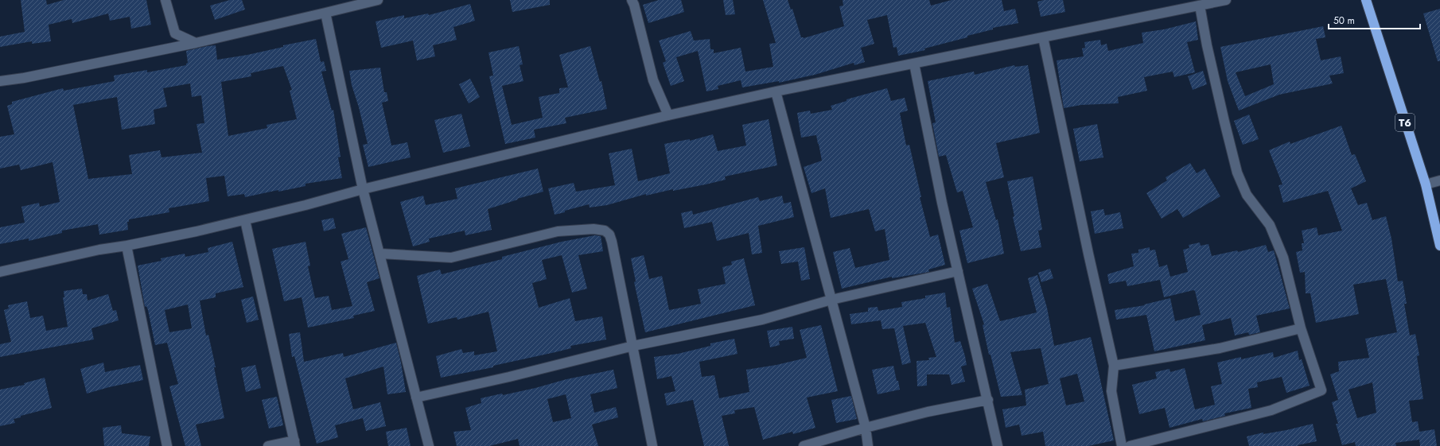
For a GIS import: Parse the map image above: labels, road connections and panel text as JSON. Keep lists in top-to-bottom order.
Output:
{
  "streets": {
    "highway": ["T6"]
  },
  "scale_bar": "50 m"
}
